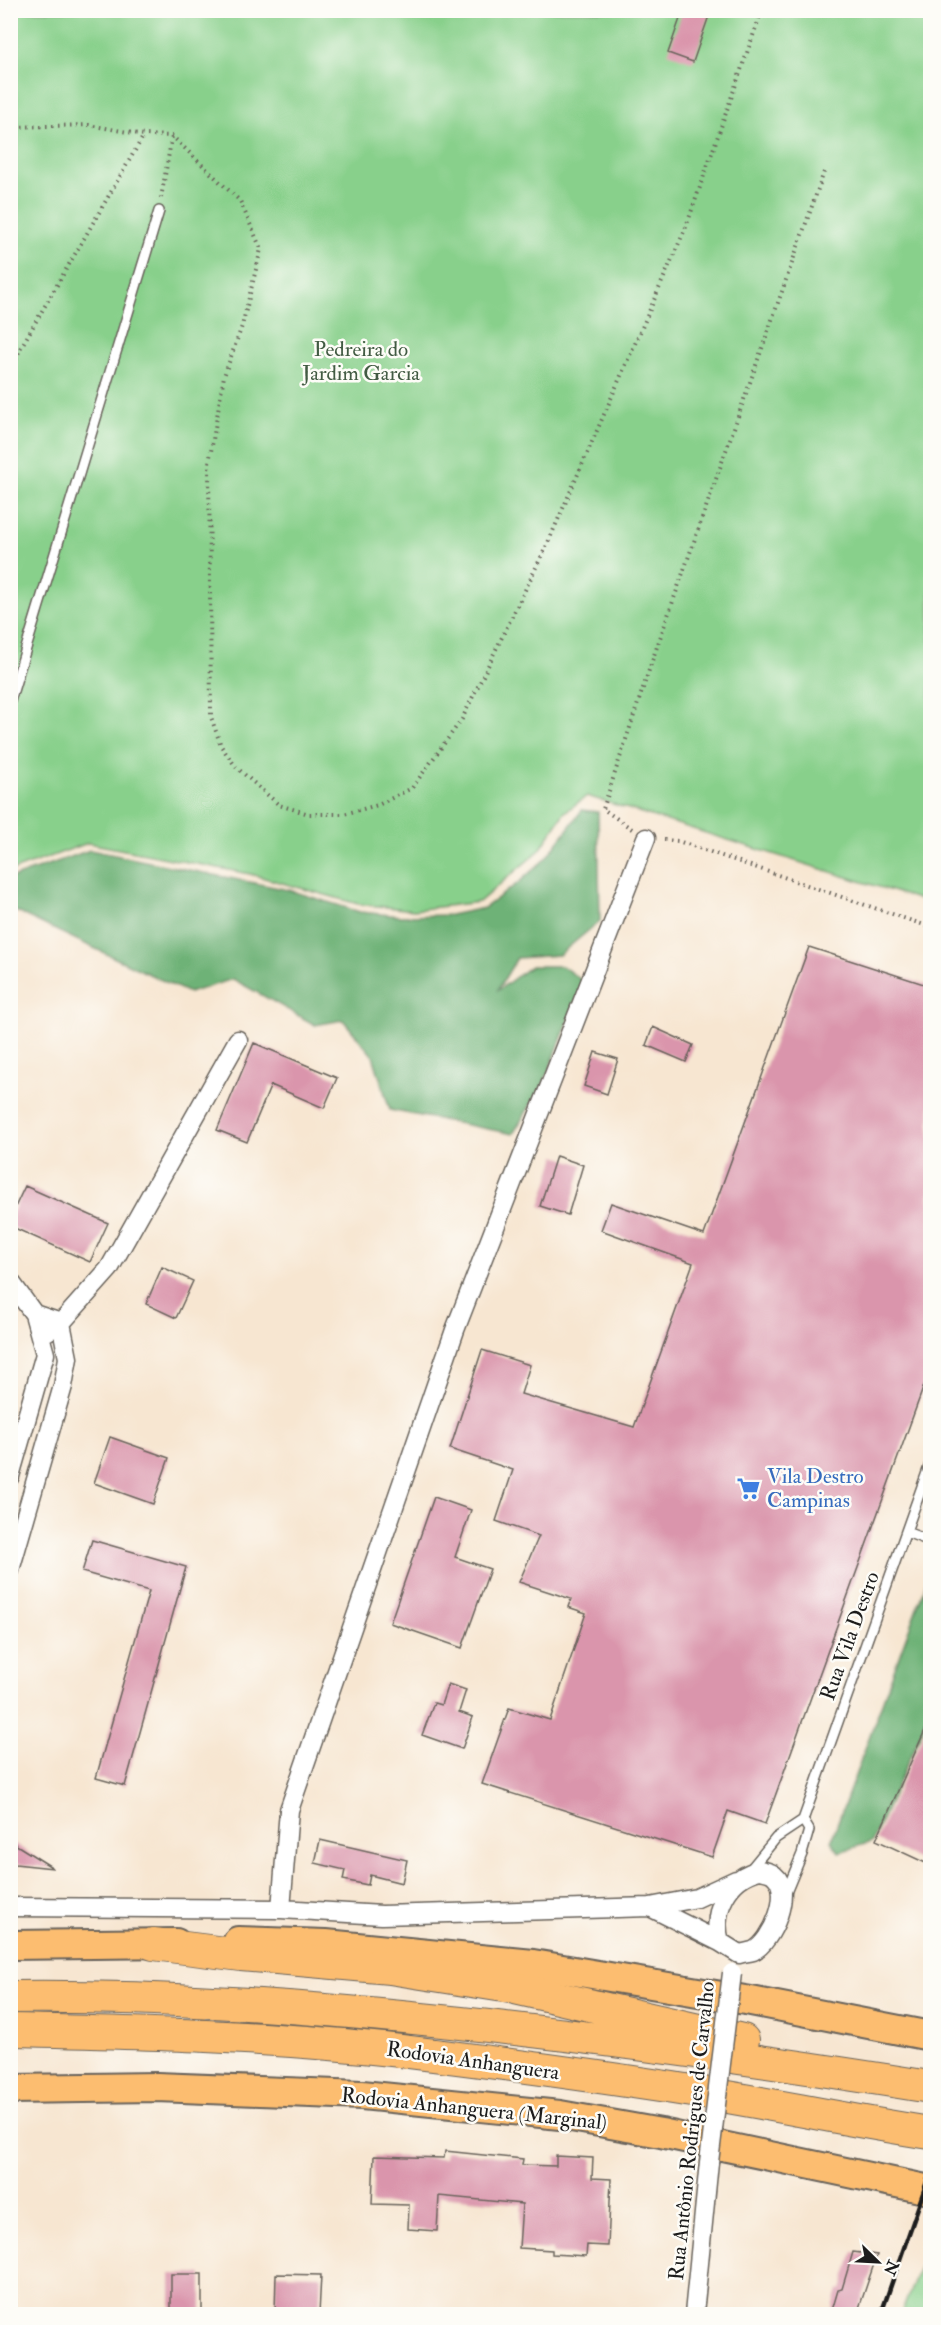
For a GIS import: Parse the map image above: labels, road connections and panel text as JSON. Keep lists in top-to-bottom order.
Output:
{
  "streets": {
    "highway": ["Rodovia Anhanguera", "Rodovia Anhanguera (Marginal)"],
    "street": ["Rua Antônio Rodrigues de Carvalho"],
    "lane": ["Rua Vila Destro"]
  },
  "crossings": [
    ["Rua Vila Destro", "Rua Antônio Rodrigues de Carvalho"]
  ],
  "parks": ["Pedreira do Jardim Garcia"],
  "places": {
    "supermarket": ["Vila Destro Campinas"]
  },
  "north": "bottom right"
}
